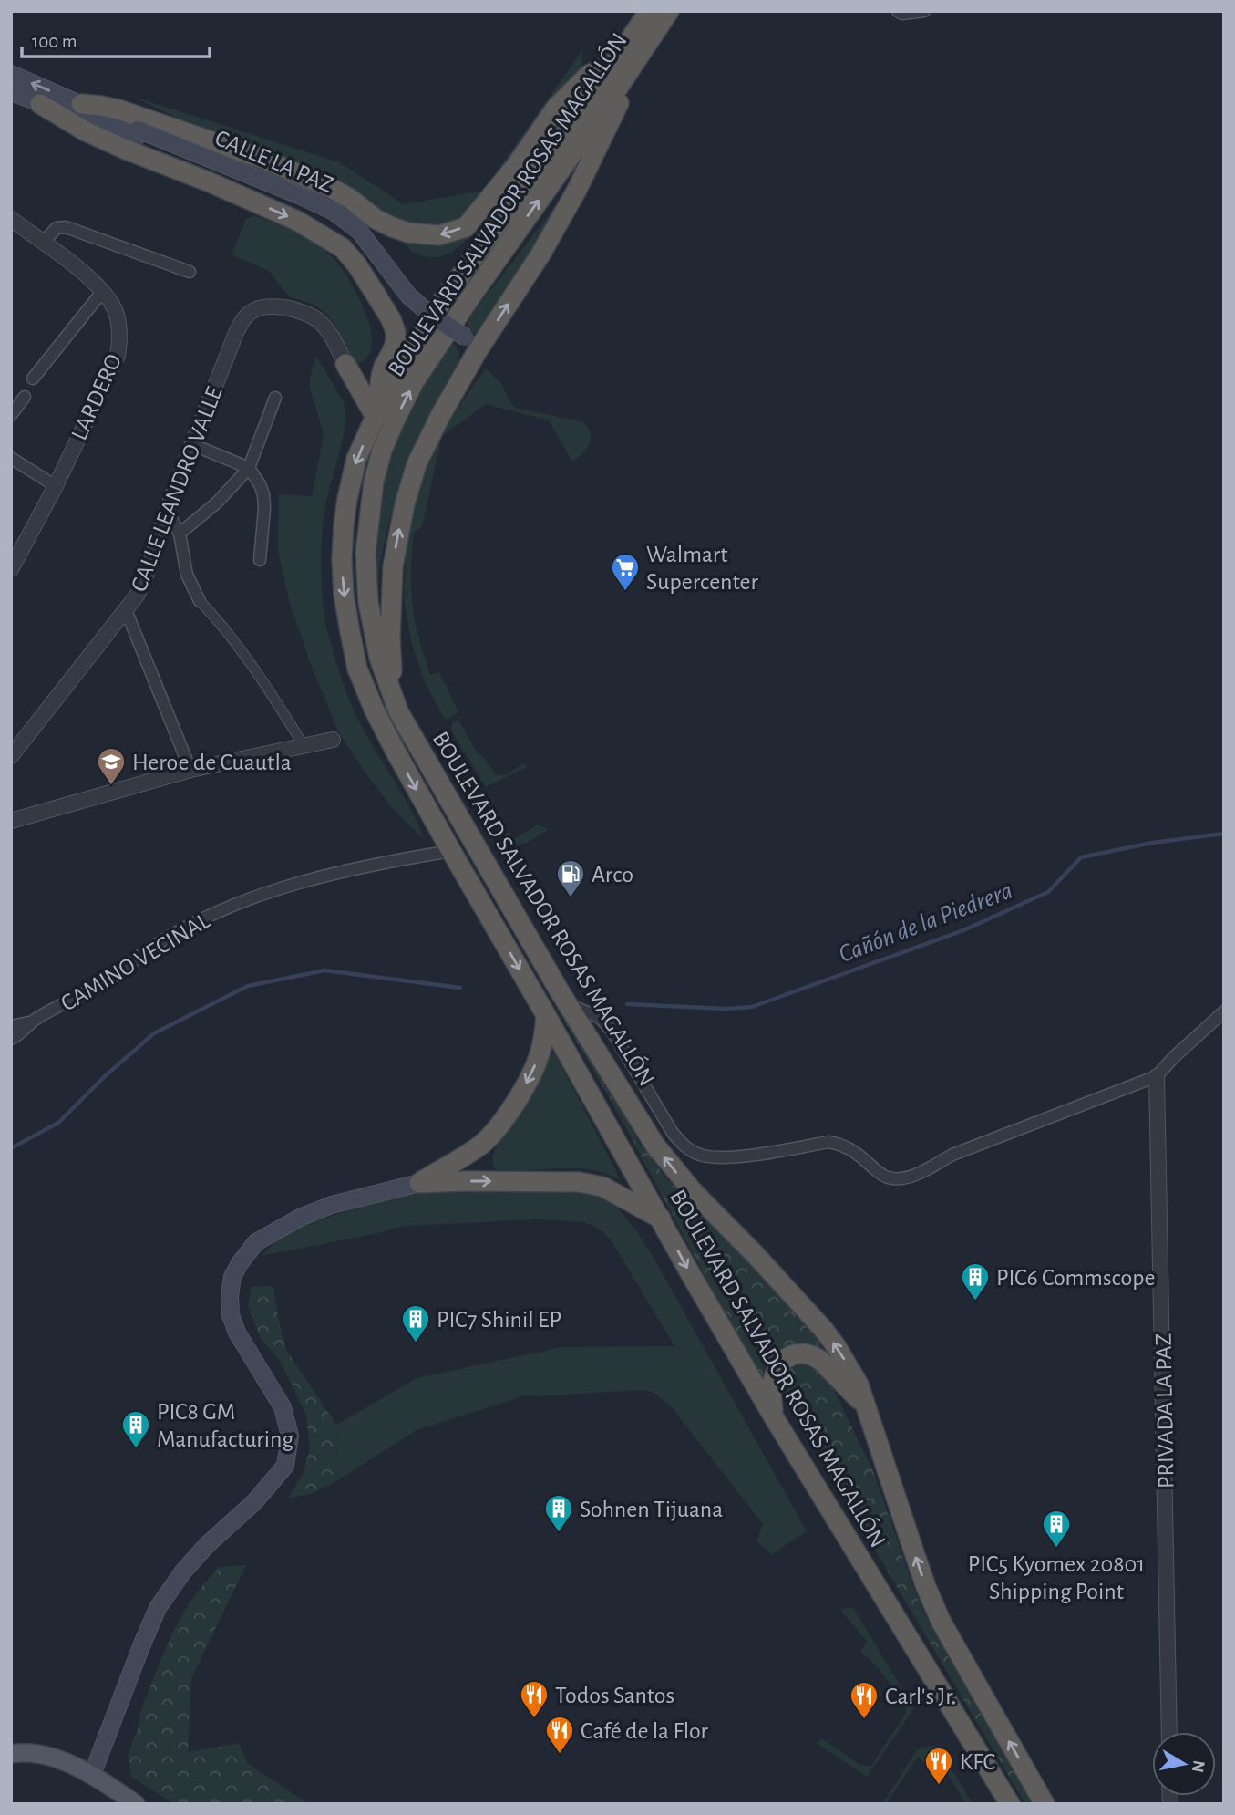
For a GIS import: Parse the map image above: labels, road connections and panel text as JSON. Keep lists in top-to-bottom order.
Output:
{
  "streets": {
    "highway": ["BOULEVARD SALVADOR ROSAS MAGALLÓN"],
    "main road": ["CALLE LA PAZ"],
    "street": [
      "LARDERO",
      "CALLE LEANDRO VALLE",
      "CAMINO VECINAL",
      "PRIVADA LA PAZ"
    ]
  },
  "crossings": [
    ["BOULEVARD SALVADOR ROSAS MAGALLÓN", "CAMINO VECINAL"]
  ],
  "water": ["Cañón de la Piedrera"],
  "places": {
    "supermarket": ["Walmart Supercenter"],
    "school or university": ["Heroe de Cuautla"],
    "fuel station": ["Arco"],
    "building": [
      "PIC6 Commscope",
      "PIC7 Shinil EP",
      "PIC8 GM Manufacturing",
      "Sohnen Tijuana",
      "PIC5 Kyomex 20801 Shipping Point"
    ],
    "restaurant": [
      "Todos Santos",
      "Carl's Jr.",
      "Café de la Flor",
      "KFC"
    ]
  },
  "scale_bar": "100 m",
  "north": "right"
}
